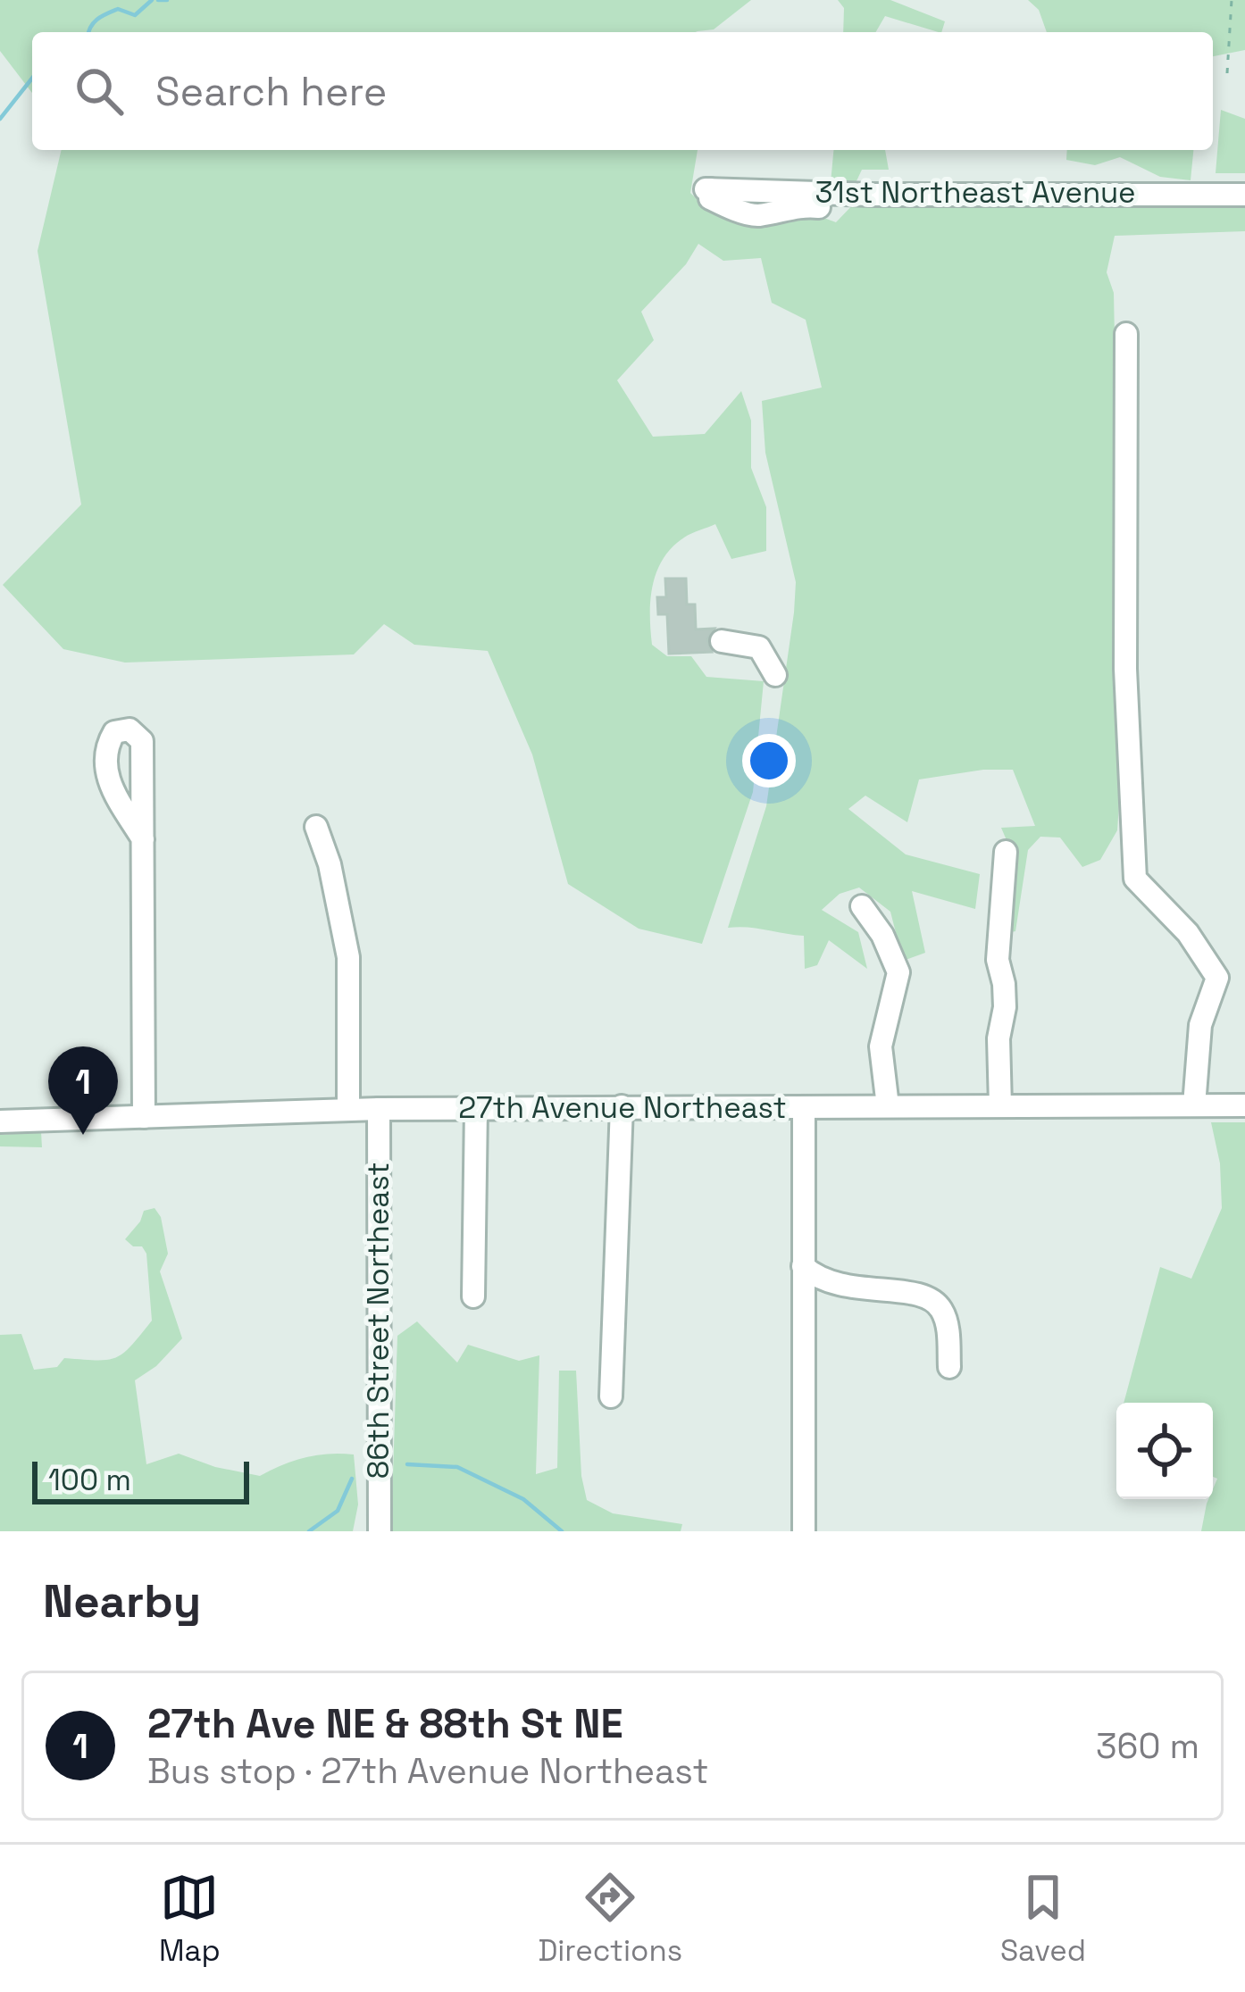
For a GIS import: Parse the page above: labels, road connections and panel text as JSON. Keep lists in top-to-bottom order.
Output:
{
  "streets": {
    "street": ["31st Northeast Avenue", "27th Avenue Northeast", "86th Street Northeast"]
  },
  "crossings": [
    ["27th Avenue Northeast", "86th Street Northeast"]
  ],
  "scale_bar": "100 m",
  "page": {
    "search": "Search here",
    "pins": "1",
    "scale": "100 m",
    "heading": "Nearby",
    "list": [
      {
        "mark": "1",
        "name": "27th Ave NE & 88th St NE",
        "note": "Bus stop · 27th Avenue Northeast",
        "value": "360 m"
      }
    ],
    "nav": ["Map", "Directions", "Saved"]
  }
}
